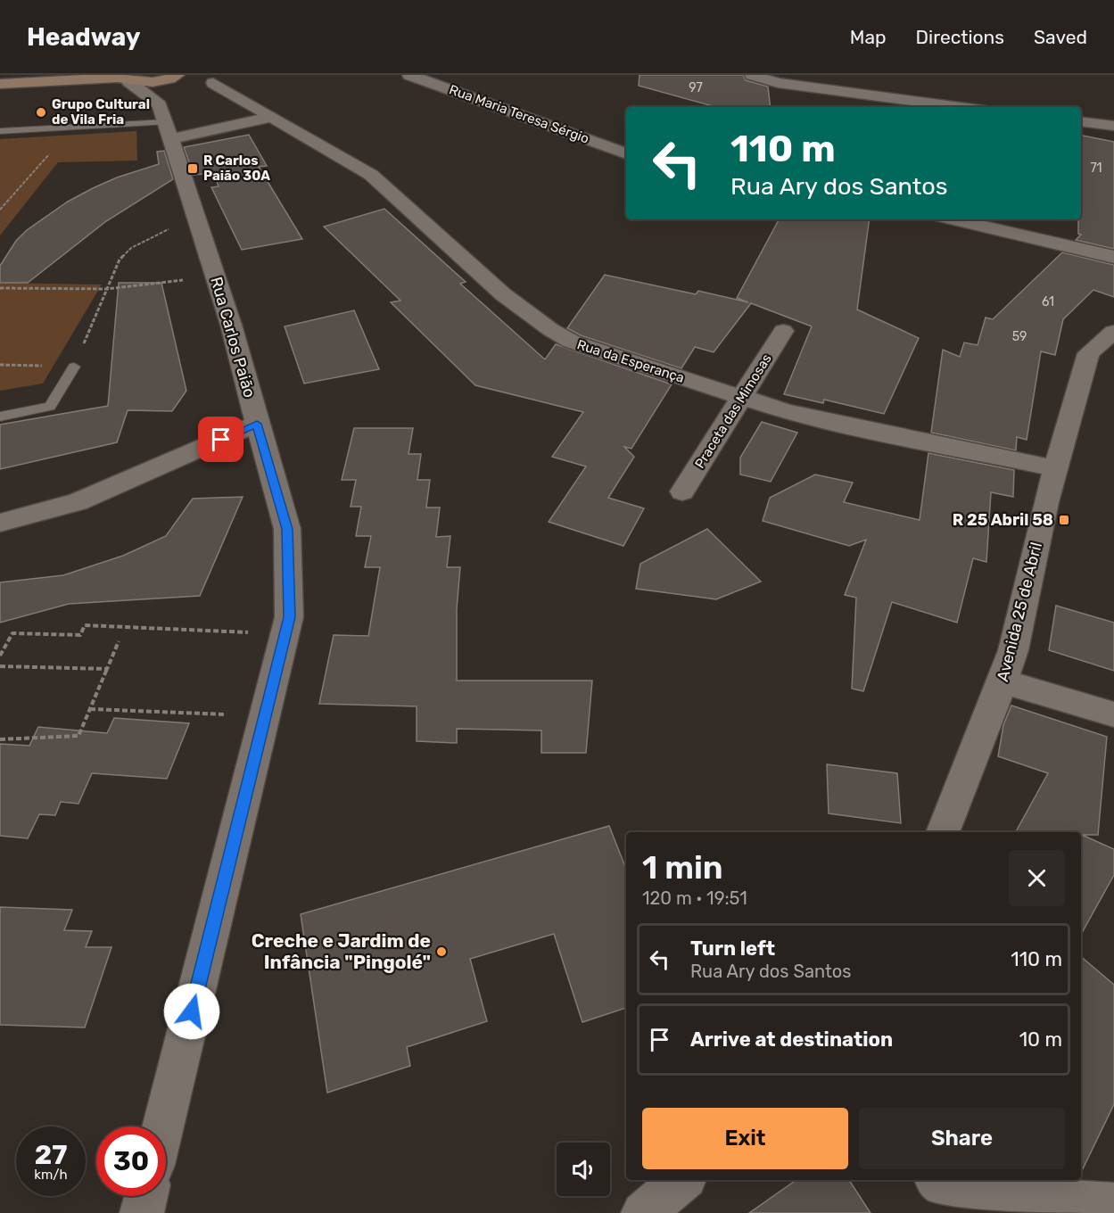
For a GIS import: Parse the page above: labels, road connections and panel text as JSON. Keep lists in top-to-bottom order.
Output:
{
  "streets": {
    "street": [
      "Rua Maria Teresa Sérgio",
      "Rua Carlos Paião",
      "Rua da Esperança",
      "Praceta das Mimosas",
      "Avenida 25 de Abril"
    ]
  },
  "crossings": [
    ["Rua da Esperança", "Praceta das Mimosas"],
    ["Rua da Esperança", "Avenida 25 de Abril"]
  ],
  "places": {
    "other": ["Grupo Cultural de Vila Fria", "Creche e Jardim de Infância \"Pingolé\""],
    "transit": ["R Carlos Paião 30A", "R 25 Abril 58"]
  },
  "house_numbers": [
    "97",
    "71",
    "61",
    "59"
  ],
  "page": {
    "header": "Headway",
    "nav": ["Map", "Directions", "Saved"],
    "turn": ["110 m", "Rua Ary dos Santos"],
    "heading": ["1 min", "120 m · 19:51"],
    "list": [
      {
        "name": "Turn left",
        "note": "Rua Ary dos Santos",
        "value": "110 m"
      },
      {
        "name": "Arrive at destination",
        "value": "10 m"
      }
    ],
    "buttons": ["Exit", "Share"],
    "speed": "27 km/h",
    "limit": "30"
  }
}
